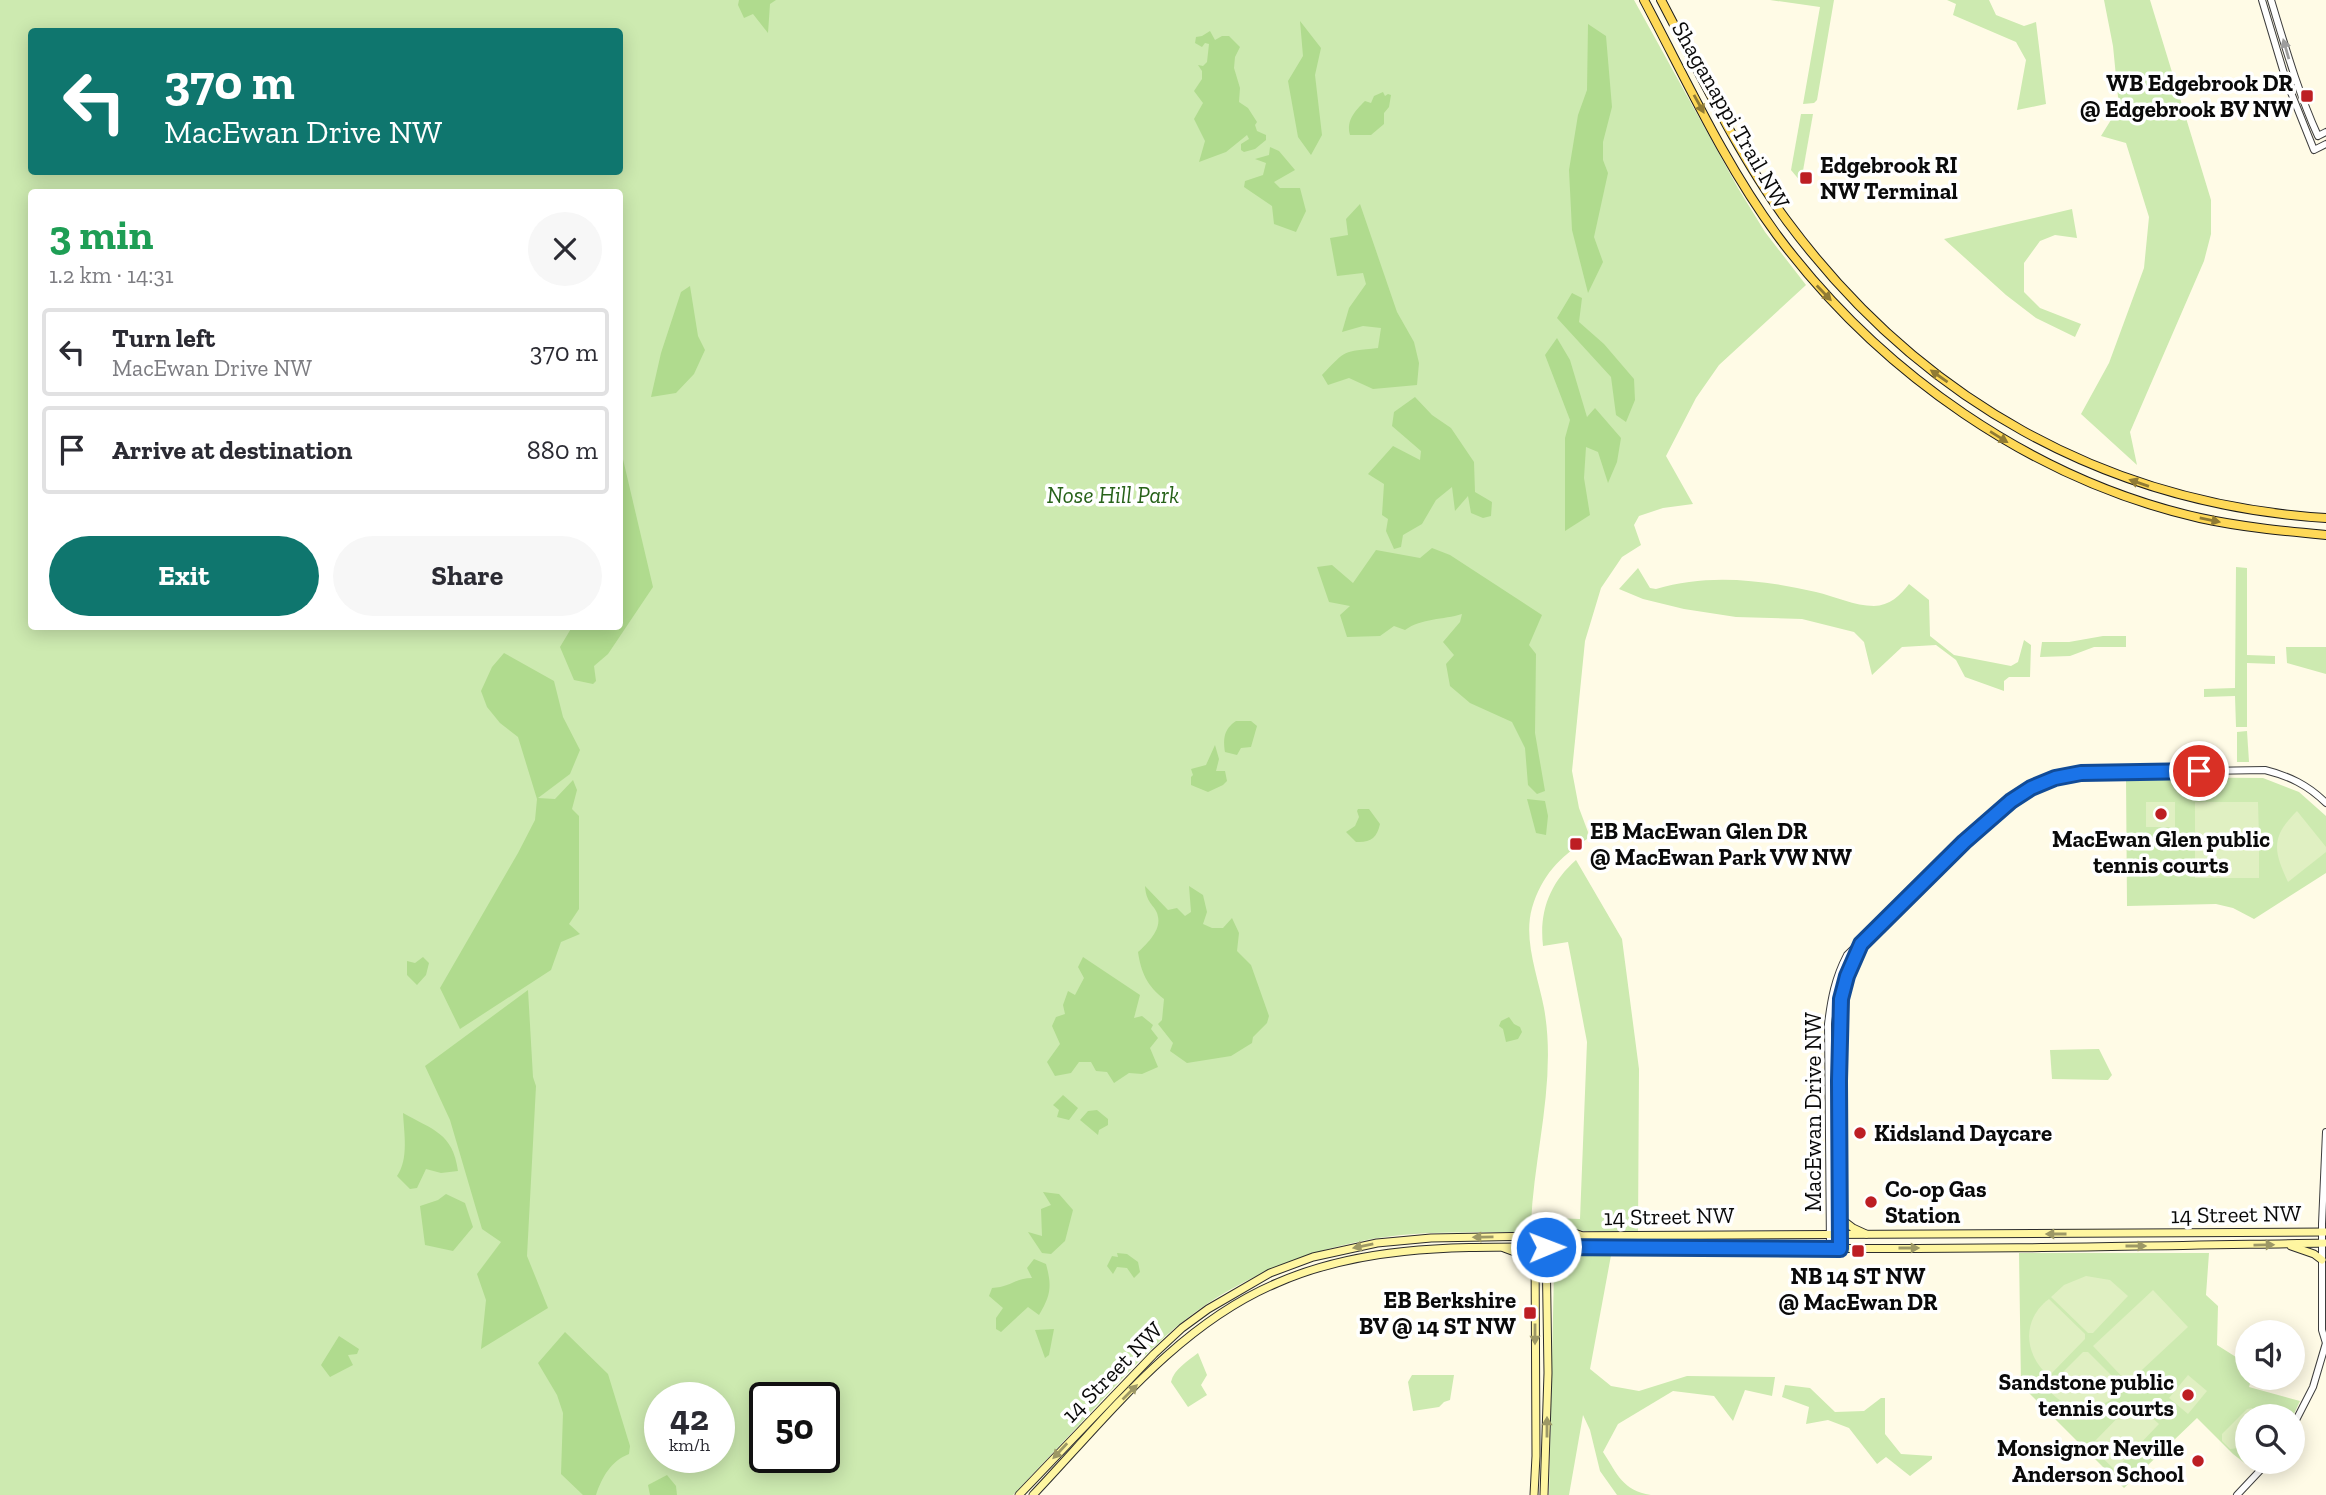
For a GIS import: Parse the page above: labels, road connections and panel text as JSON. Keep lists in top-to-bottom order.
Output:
{
  "streets": {
    "main road": ["Shaganappi Trail NW", "14 Street NW"],
    "street": ["MacEwan Drive NW"]
  },
  "crossings": [
    ["MacEwan Drive NW", "14 Street NW"]
  ],
  "parks": ["Nose Hill Park"],
  "places": {
    "transit": [
      "WB Edgebrook DR @ Edgebrook BV NW",
      "Edgebrook RI NW Terminal",
      "EB MacEwan Glen DR @ MacEwan Park VW NW",
      "NB 14 ST NW @ MacEwan DR",
      "EB Berkshire BV @ 14 ST NW"
    ],
    "other": [
      "MacEwan Glen public tennis courts",
      "Kidsland Daycare",
      "Co-op Gas Station",
      "Sandstone public tennis courts",
      "Monsignor Neville Anderson School"
    ]
  },
  "page": {
    "turn": ["370 m", "MacEwan Drive NW"],
    "heading": ["3 min", "1.2 km · 14:31"],
    "list": [
      {
        "name": "Turn left",
        "note": "MacEwan Drive NW",
        "value": "370 m"
      },
      {
        "name": "Arrive at destination",
        "value": "880 m"
      }
    ],
    "buttons": ["Exit", "Share"],
    "speed": "42 km/h",
    "limit": "50"
  }
}
